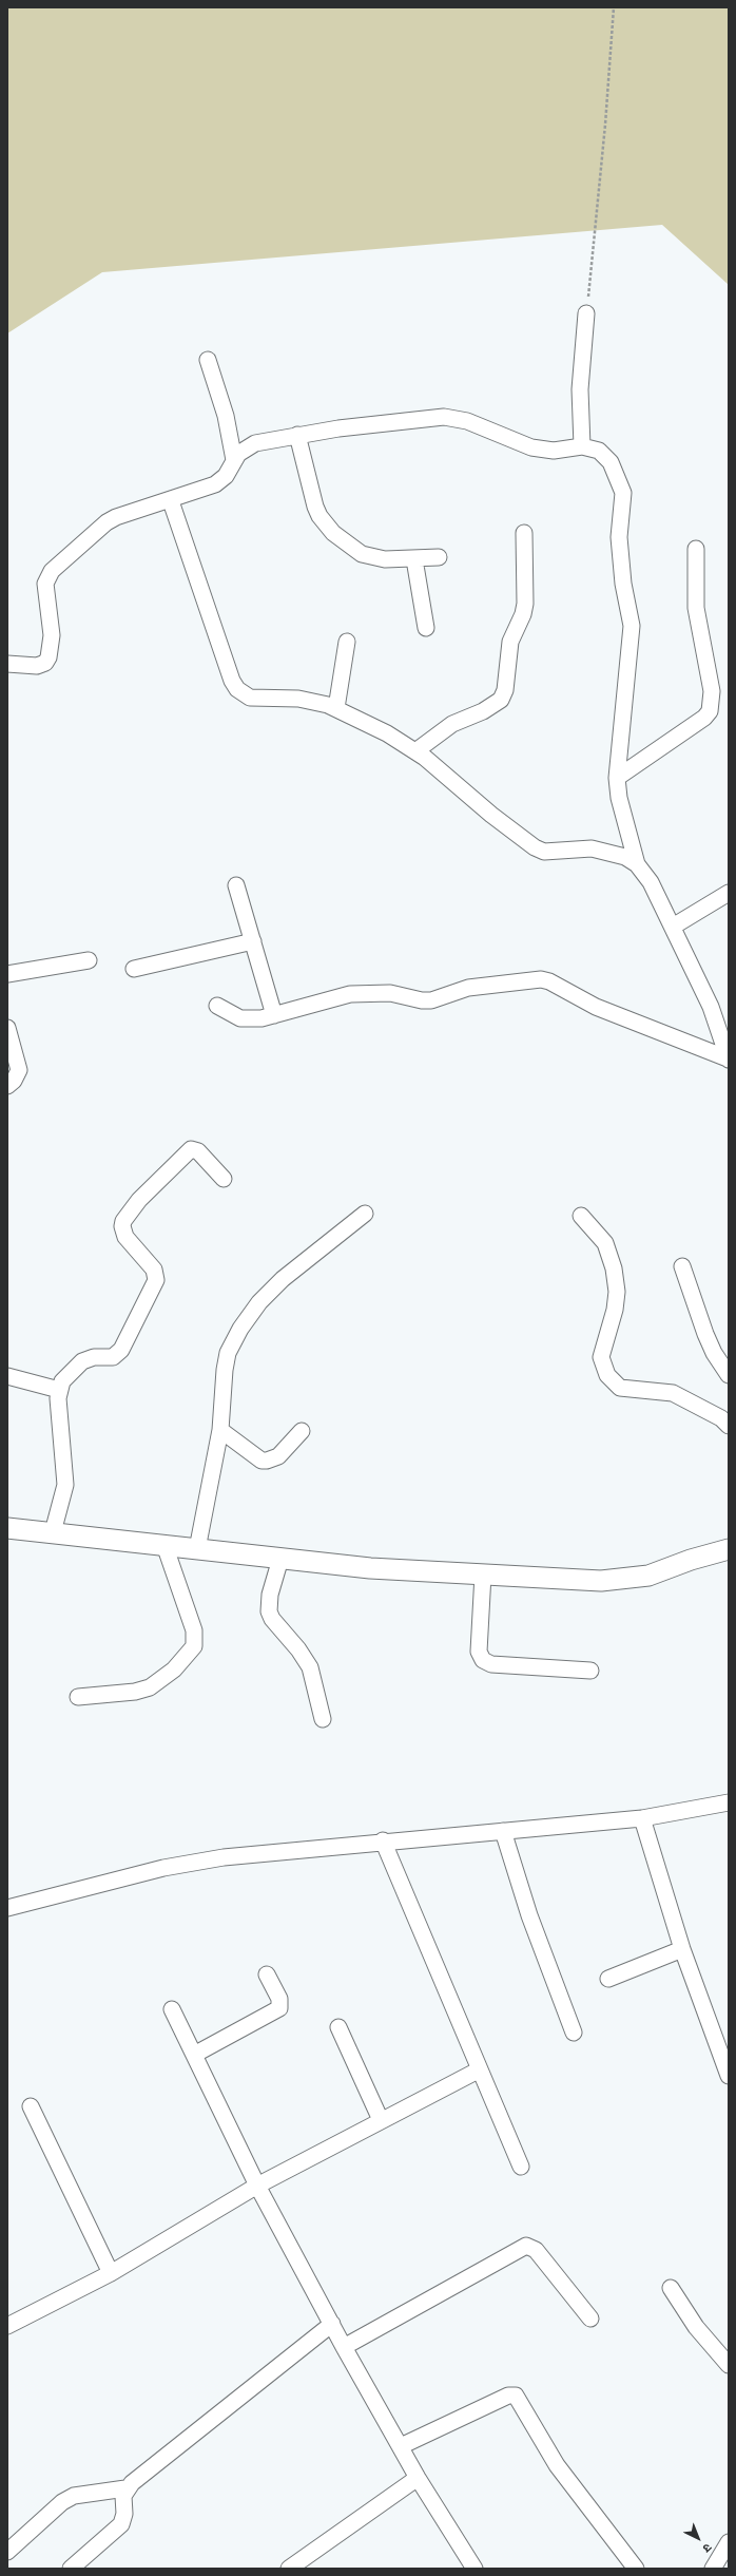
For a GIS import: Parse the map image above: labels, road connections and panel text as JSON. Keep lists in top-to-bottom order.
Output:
{
  "north": "bottom right"
}
